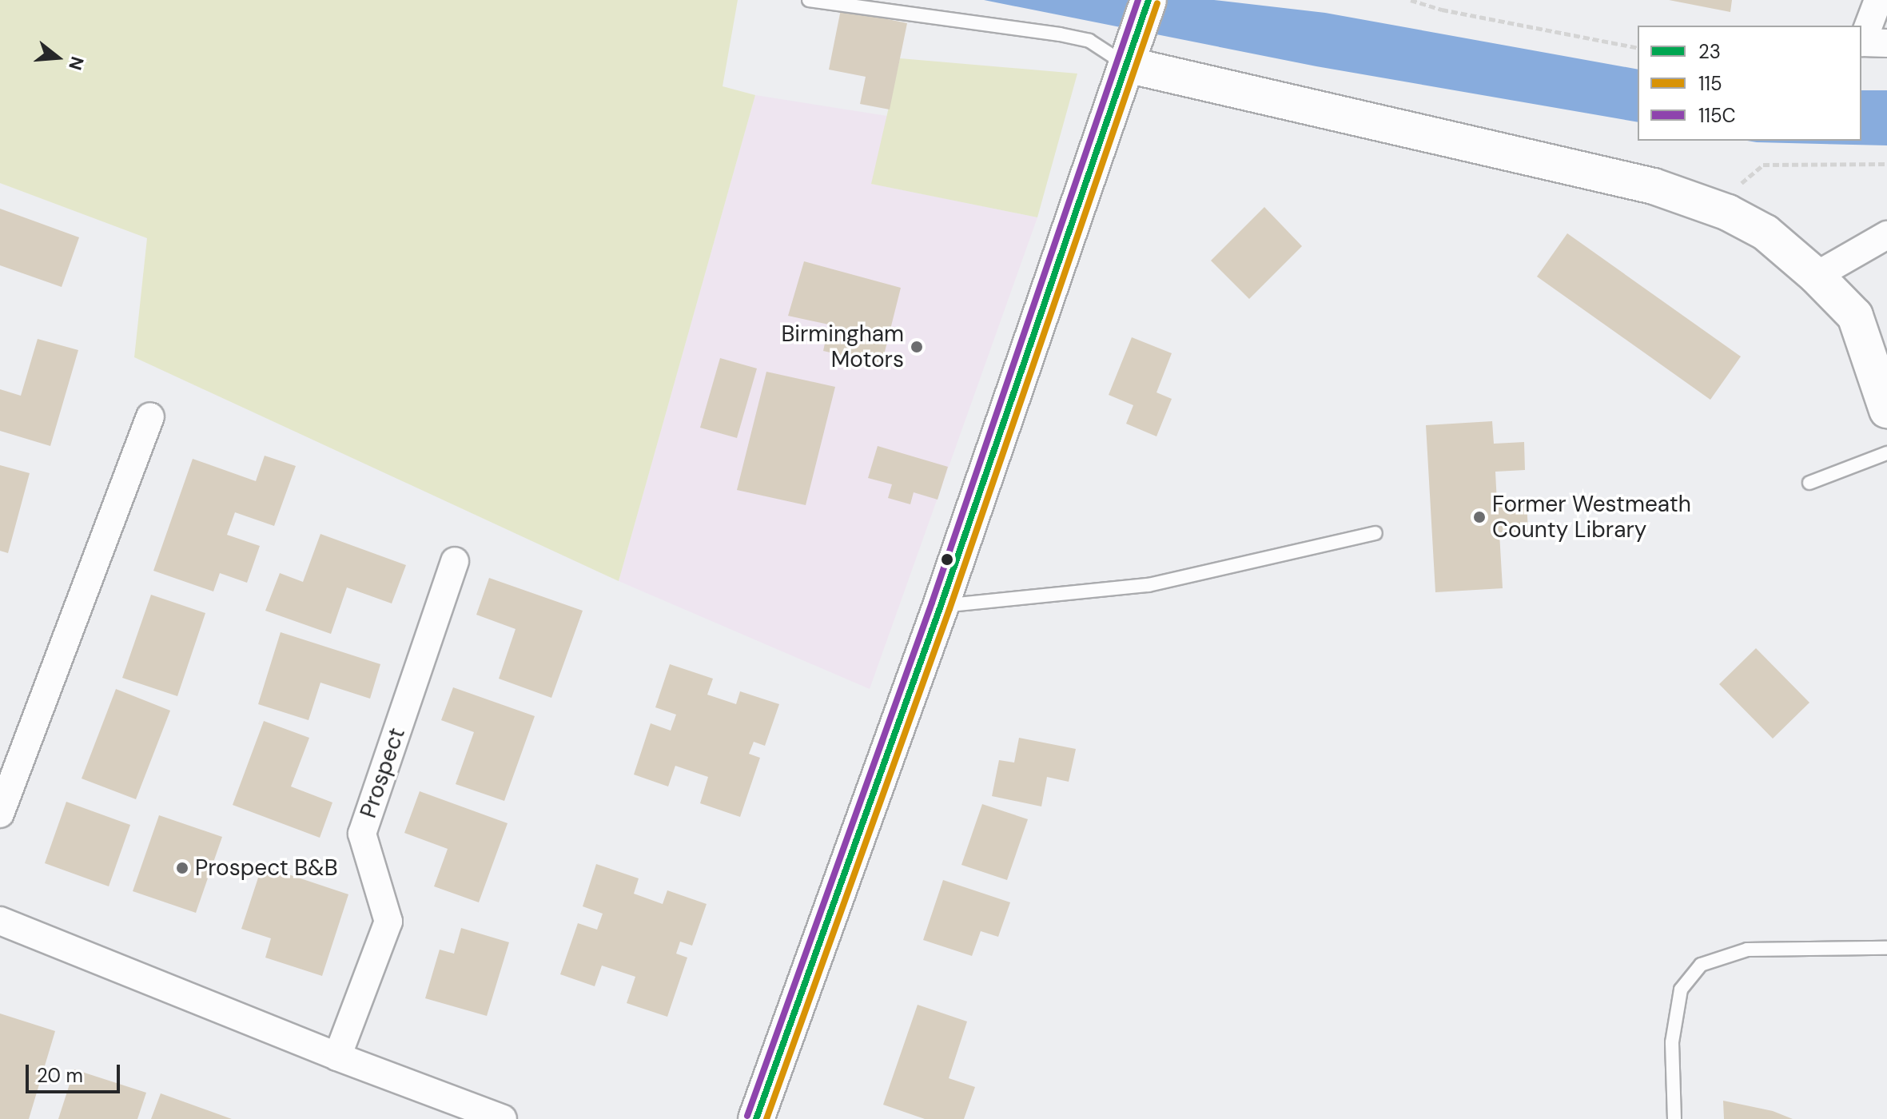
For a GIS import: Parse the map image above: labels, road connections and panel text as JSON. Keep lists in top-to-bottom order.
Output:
{
  "streets": {
    "street": ["Prospect"]
  },
  "places": ["Birmingham Motors", "Former Westmeath County Library", "Prospect B&B"],
  "lines": ["transit line 23", "transit line 115C", "transit line 115"],
  "legend": ["23", "115", "115C"],
  "scale_bar": "20 m",
  "north": "right"
}
